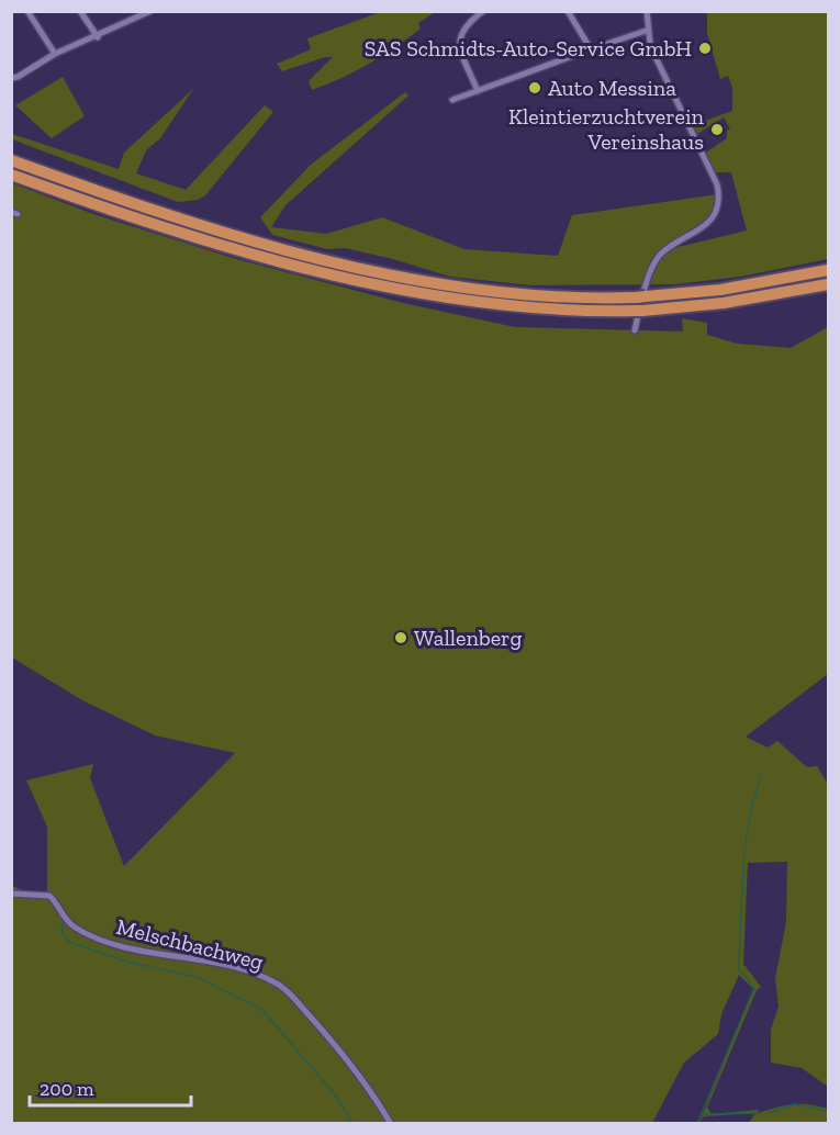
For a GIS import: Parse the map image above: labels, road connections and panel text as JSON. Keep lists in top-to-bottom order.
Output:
{
  "streets": {
    "street": ["Melschbachweg"]
  },
  "places": [
    "SAS Schmidts-Auto-Service GmbH",
    "Auto Messina",
    "Kleintierzuchtverein Vereinshaus",
    "Wallenberg"
  ],
  "scale_bar": "200 m"
}
